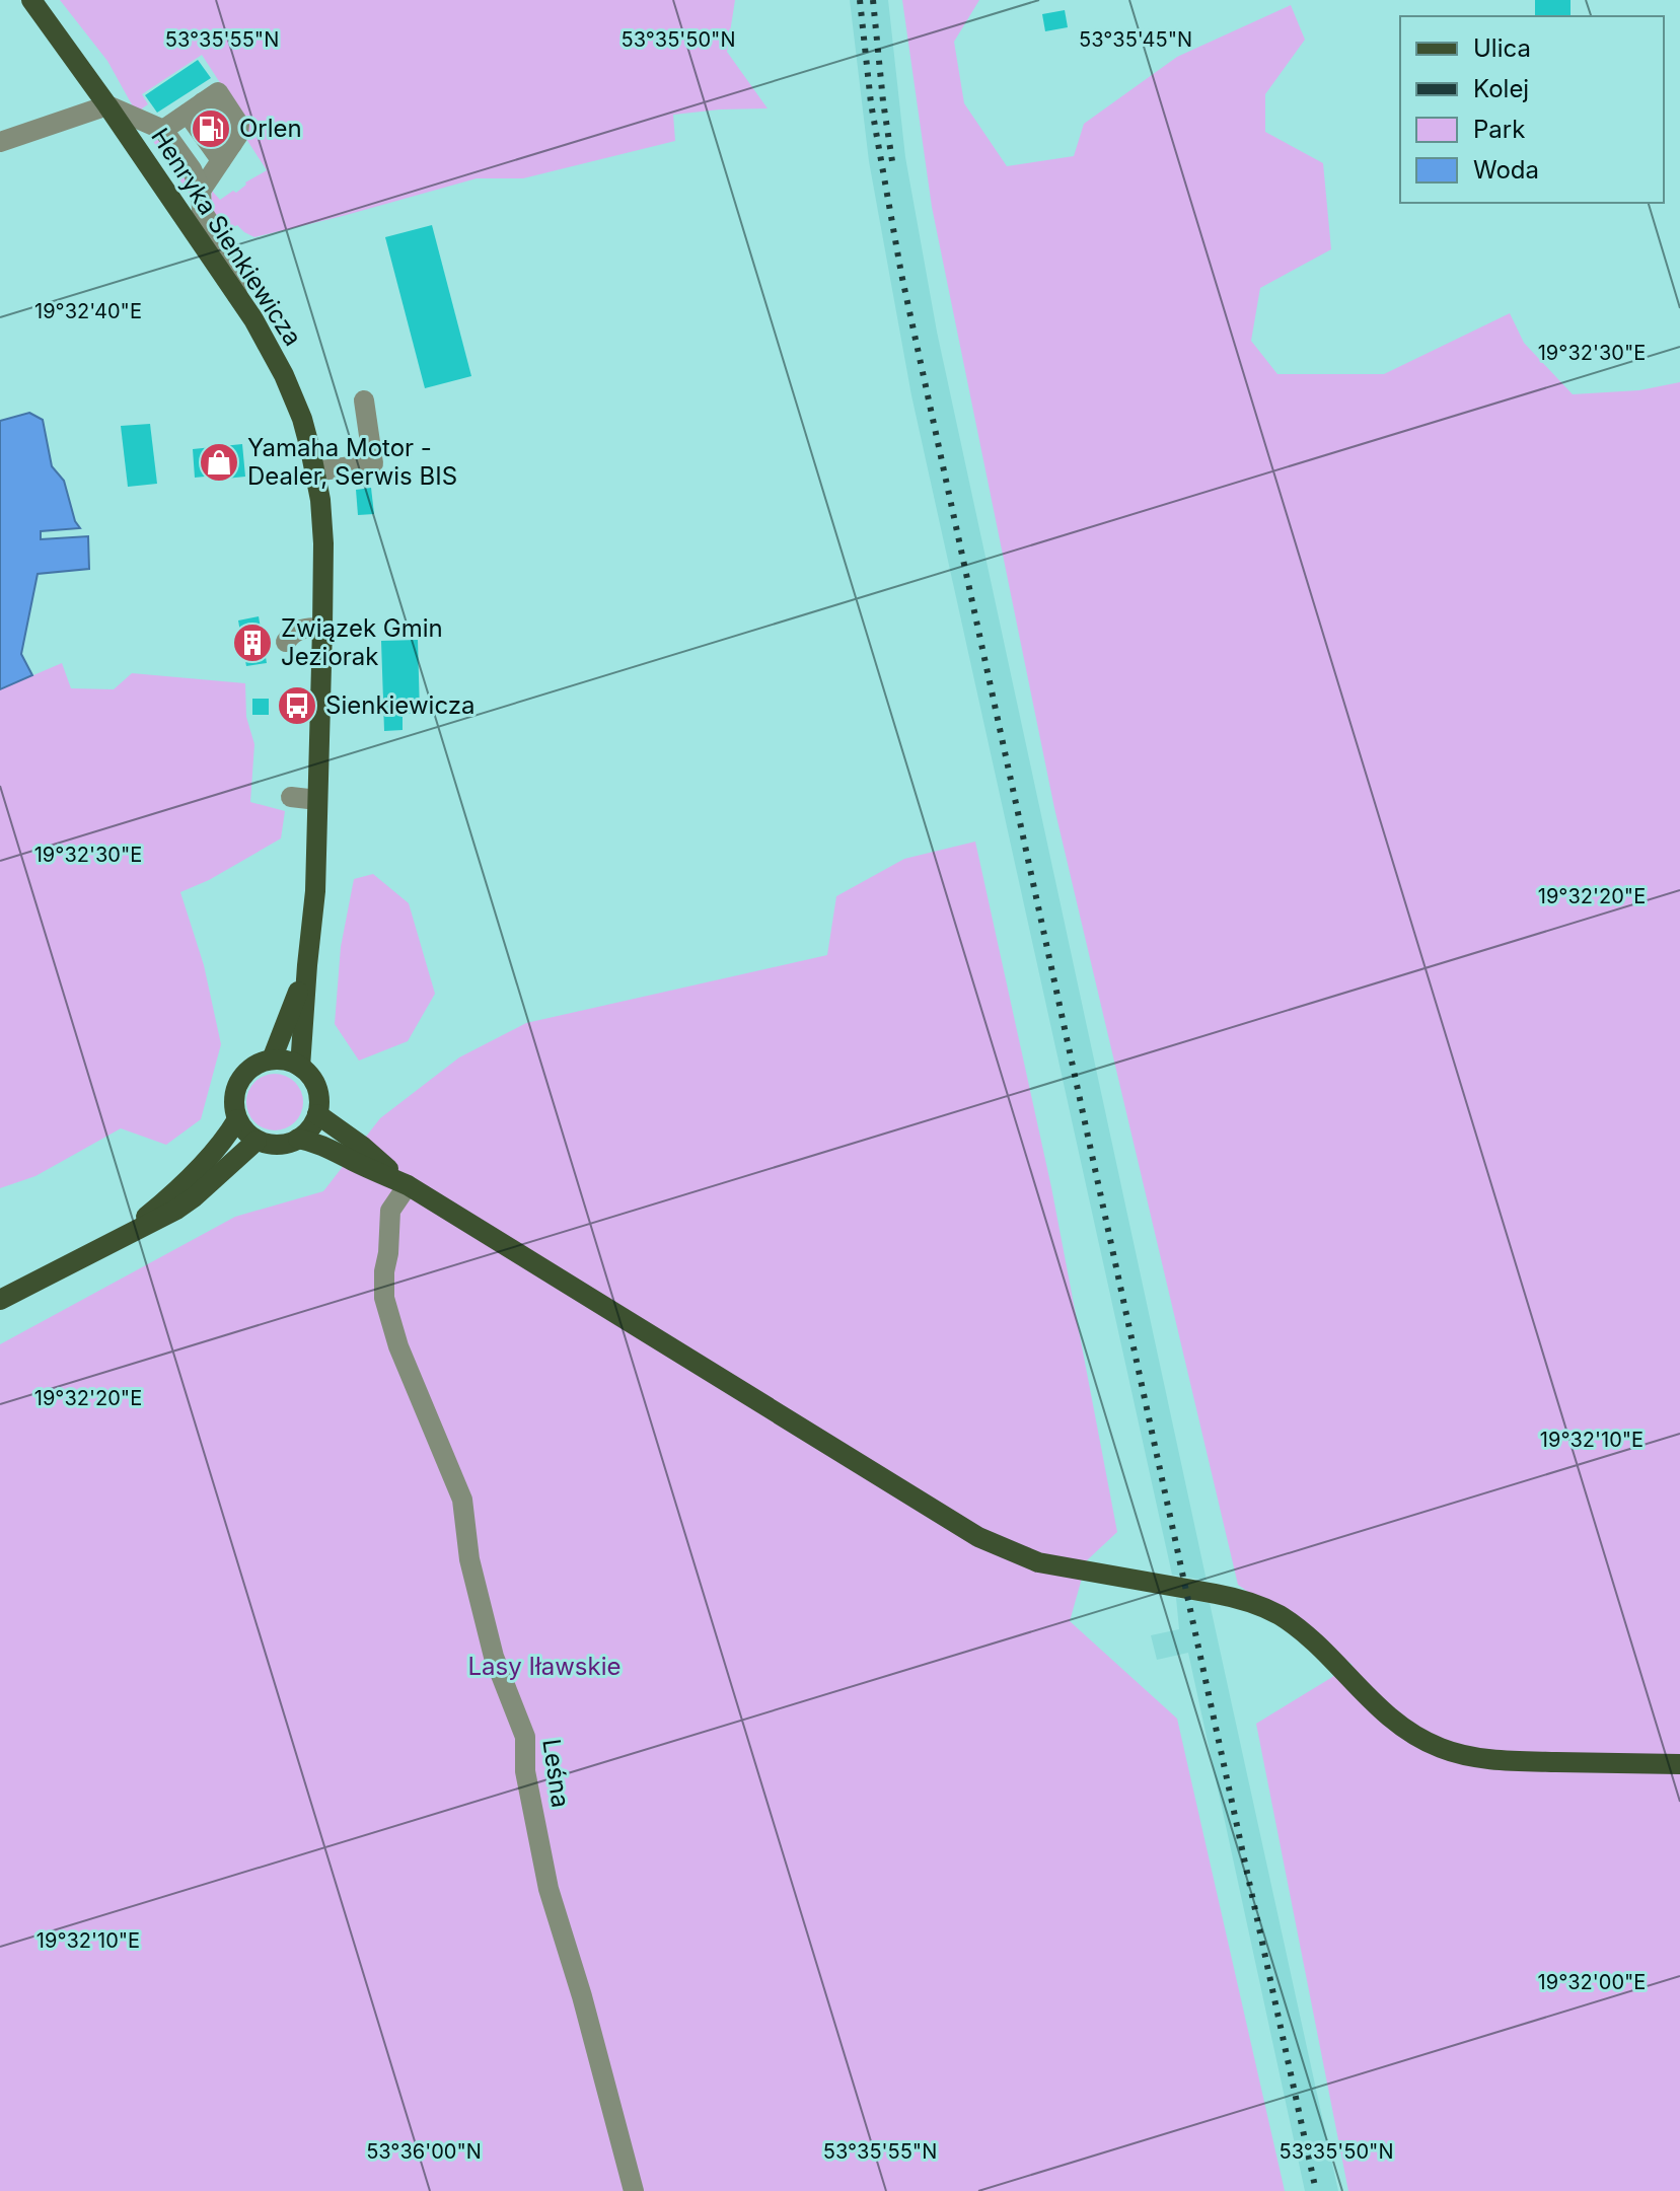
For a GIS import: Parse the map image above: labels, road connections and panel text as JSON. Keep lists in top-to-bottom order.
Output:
{
  "streets": {
    "main road": ["Henryka Sienkiewicza"],
    "lane": ["Leśna"]
  },
  "parks": ["Lasy Iławskie"],
  "places": {
    "fuel station": ["Orlen"],
    "shop": ["Yamaha Motor - Dealer, Serwis BIS"],
    "building": ["Związek Gmin Jeziorak"],
    "bus stop": ["Sienkiewicza"]
  },
  "legend": [
    "Ulica",
    "Kolej",
    "Park",
    "Woda"
  ],
  "coordinates": [
    "53°35'55\"N",
    "53°35'50\"N",
    "53°35'45\"N",
    "19°32'40\"E",
    "19°32'30\"E",
    "19°32'20\"E",
    "19°32'10\"E",
    "19°32'00\"E",
    "53°36'00\"N"
  ]
}
